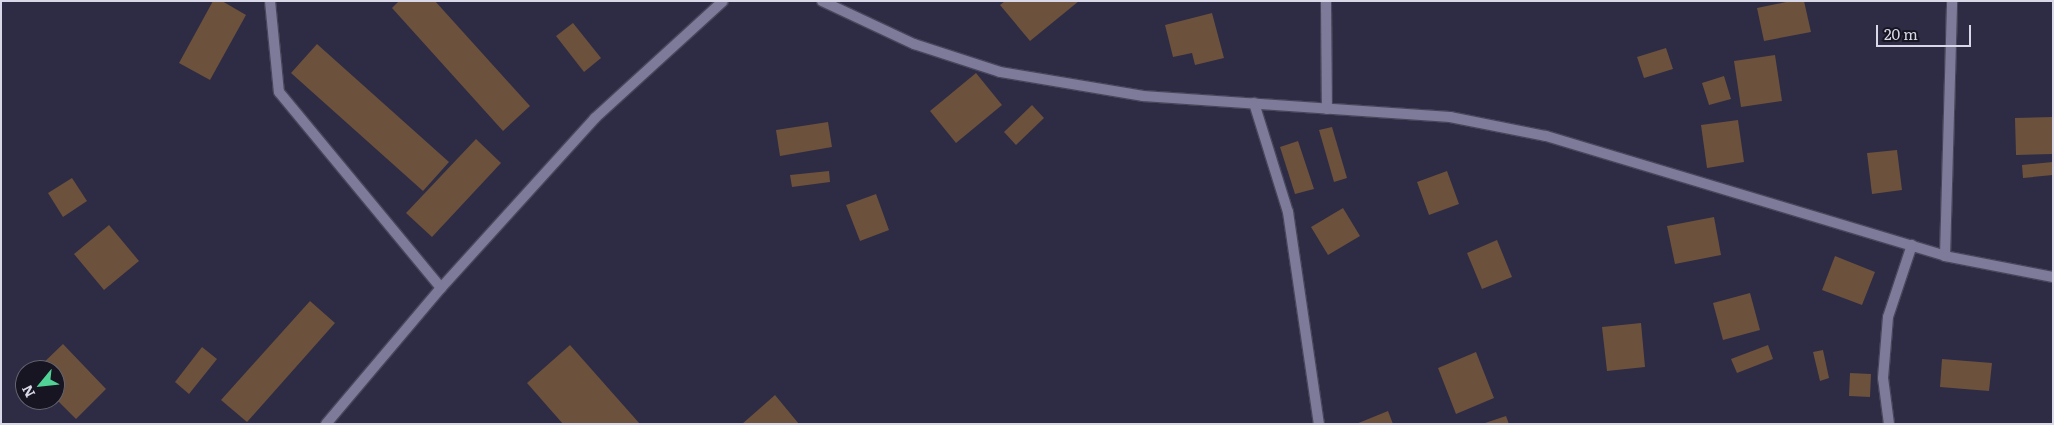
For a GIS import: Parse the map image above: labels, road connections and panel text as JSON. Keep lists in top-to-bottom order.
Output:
{
  "scale_bar": "20 m",
  "north": "bottom left"
}
